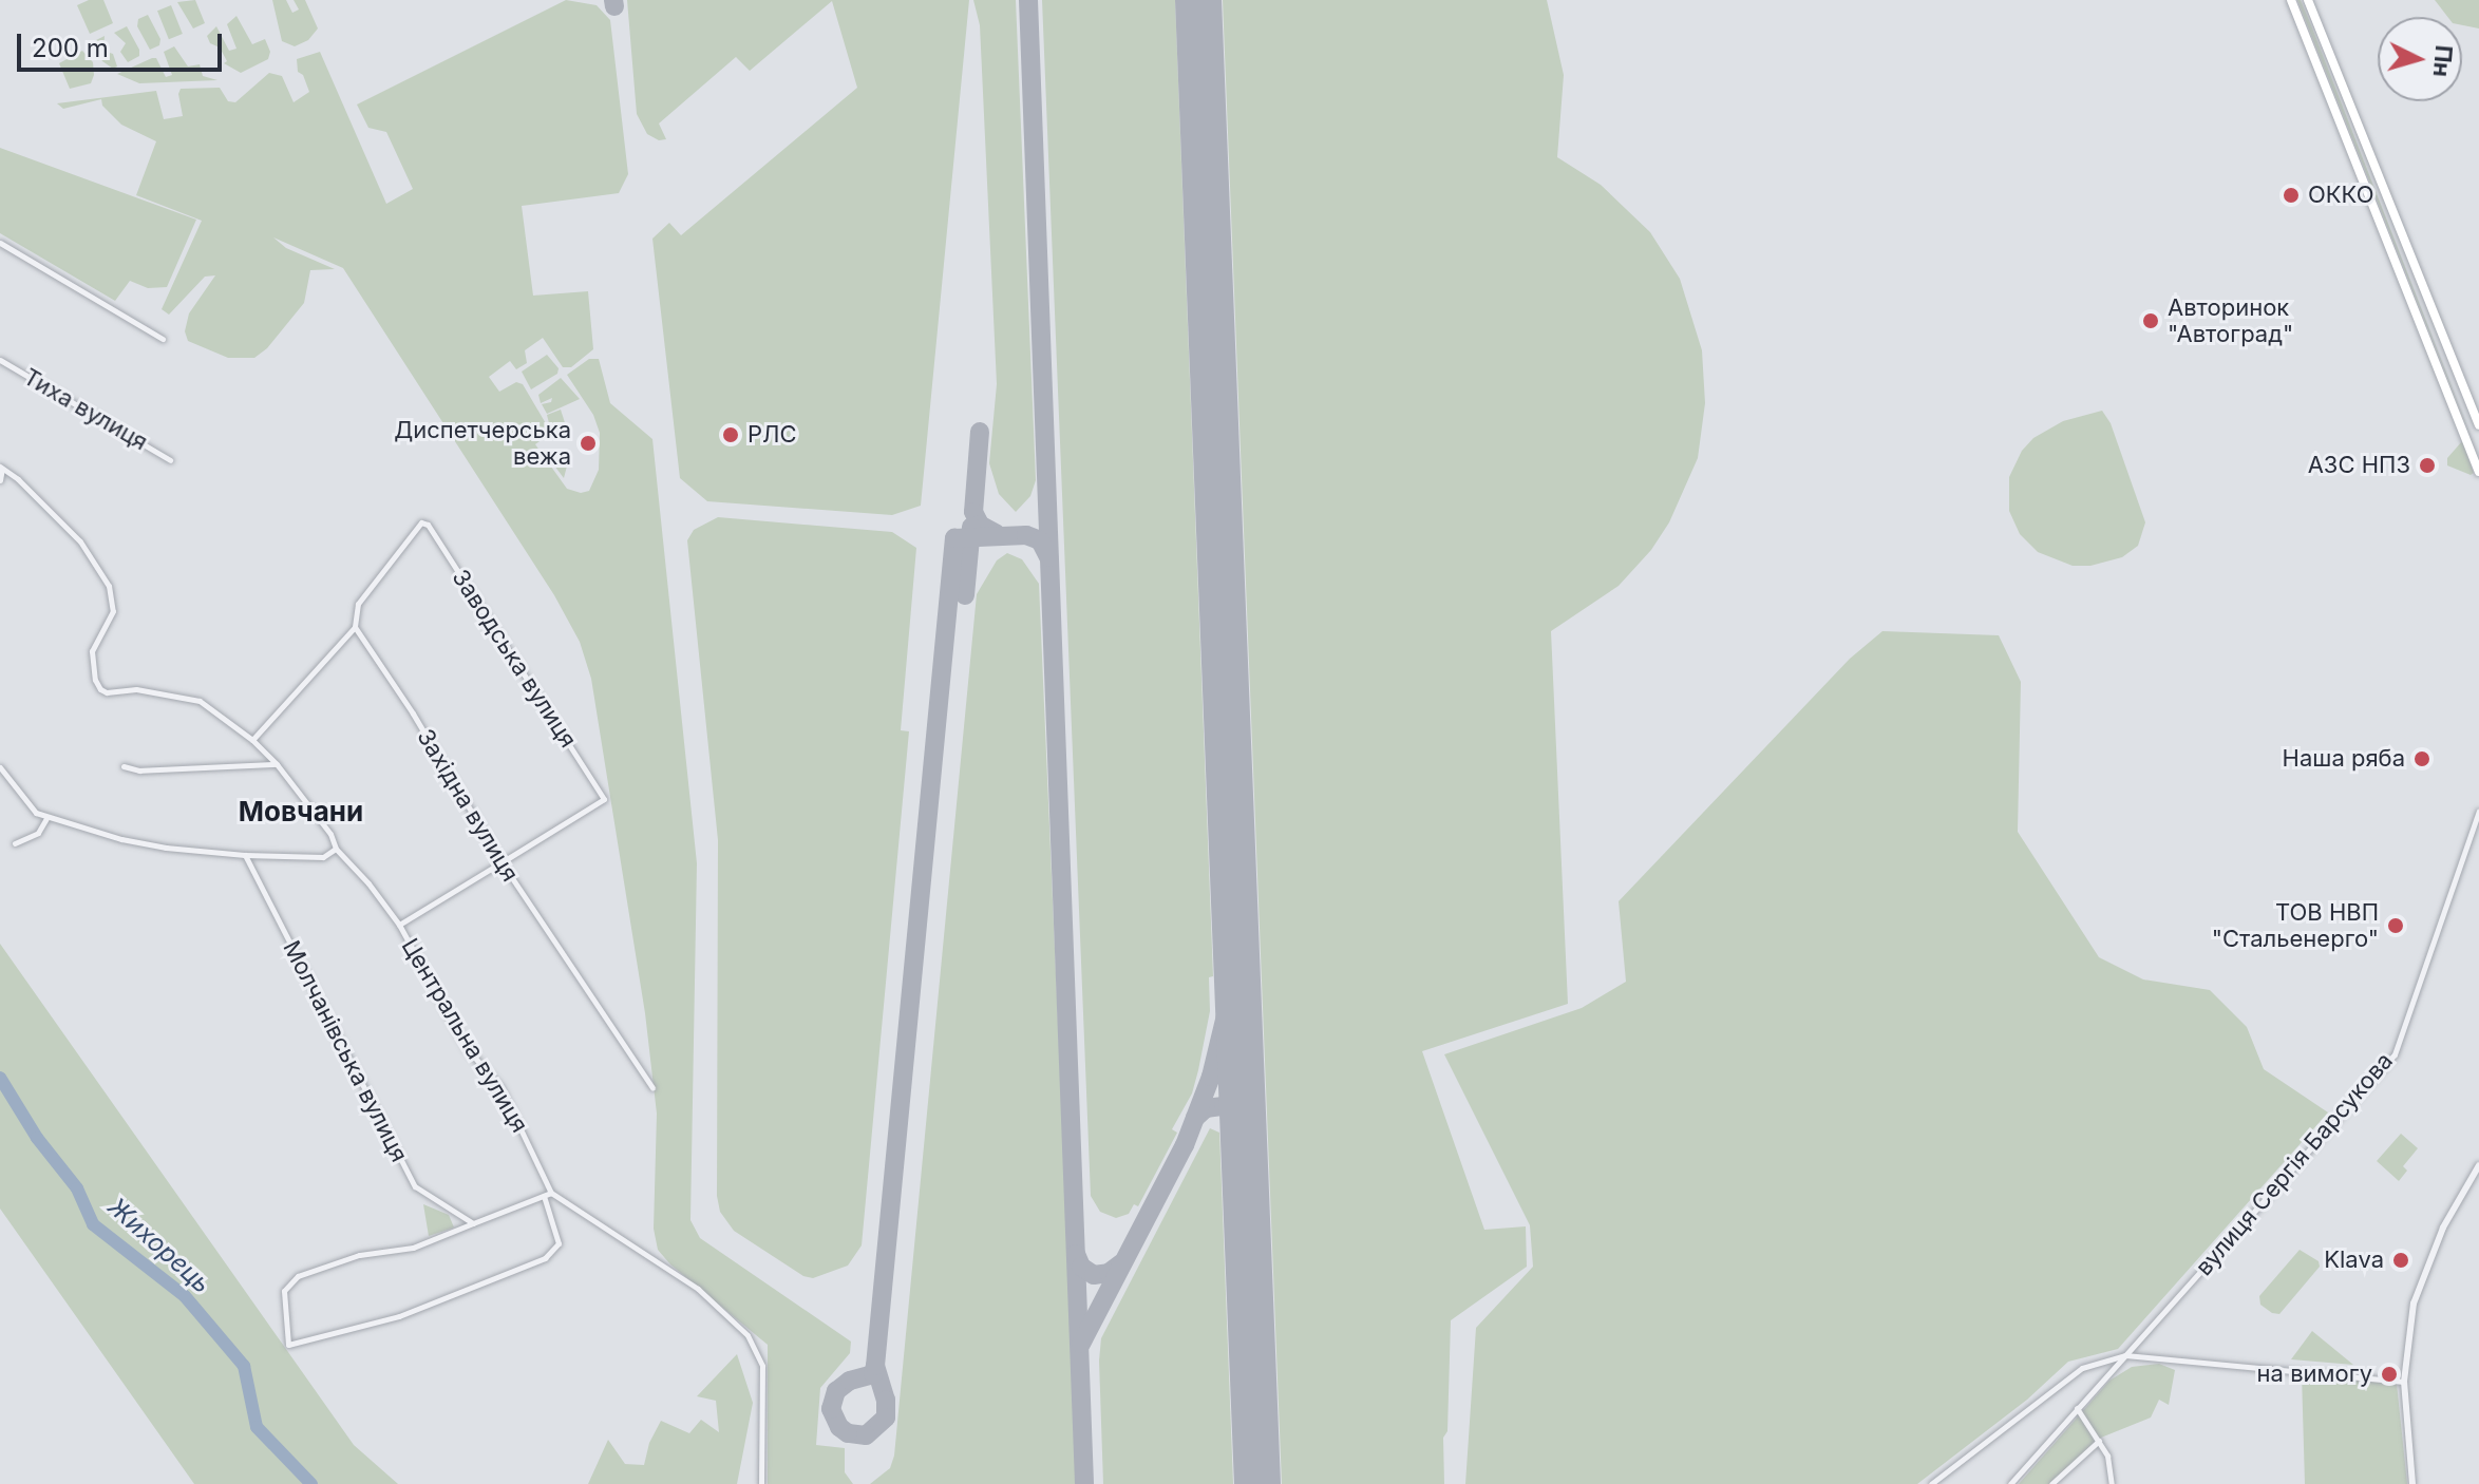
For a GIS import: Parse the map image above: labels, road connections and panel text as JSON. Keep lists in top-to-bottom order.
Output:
{
  "streets": {
    "street": [
      "Тиха вулиця",
      "Заводська вулиця",
      "Західна вулиця",
      "Центральна вулиця",
      "Молчанівська вулиця",
      "вулиця Сергія Барсукова"
    ]
  },
  "crossings": [
    ["Заводська вулиця", "Західна вулиця"]
  ],
  "districts": ["Мовчани"],
  "water": ["Жихорець"],
  "places": [
    "ОККО",
    "Авторинок \"Автоград\"",
    "РЛС",
    "Диспетчерська вежа",
    "АЗС НПЗ",
    "Наша ряба",
    "ТОВ НВП \"Стальенерго\"",
    "Klava",
    "на вимогу"
  ],
  "scale_bar": "200 m",
  "north": "right"
}
